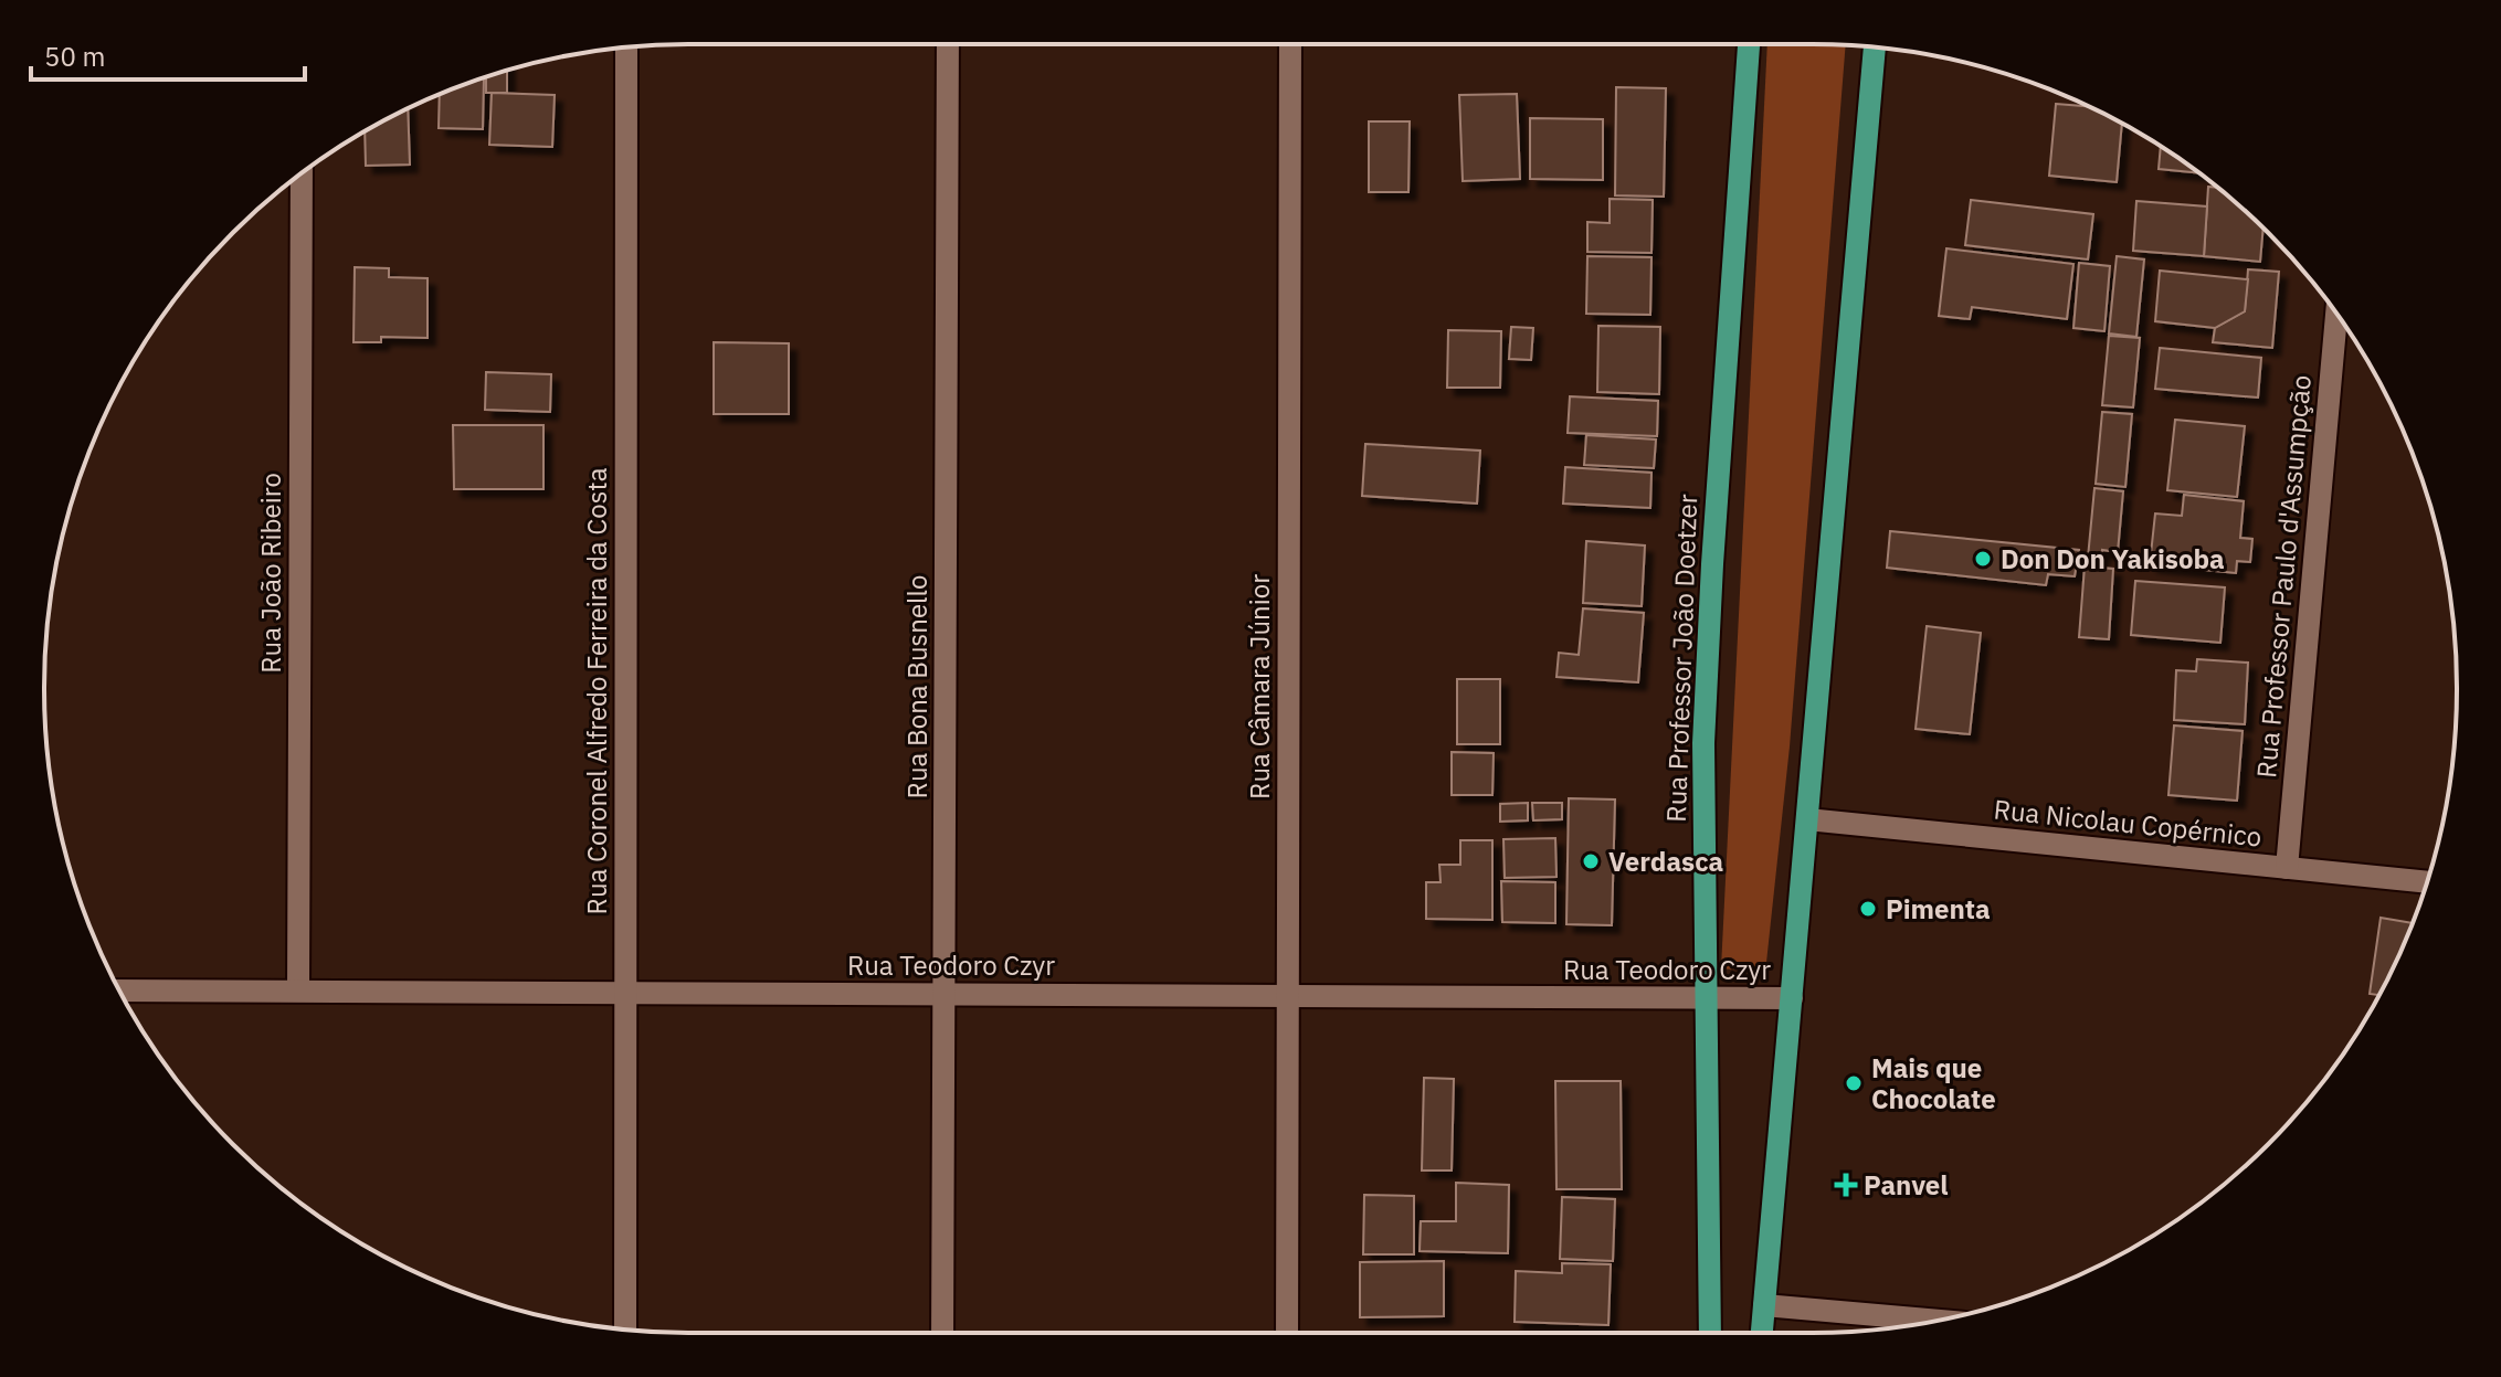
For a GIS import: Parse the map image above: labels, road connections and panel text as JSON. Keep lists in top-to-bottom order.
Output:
{
  "streets": {
    "main road": ["Rua Professor João Doetzer"],
    "street": [
      "Rua João Ribeiro",
      "Rua Professor Paulo d'Assumpção",
      "Rua Bona Busnello",
      "Rua Câmara Júnior",
      "Rua Coronel Alfredo Ferreira da Costa",
      "Rua Nicolau Copérnico",
      "Rua Teodoro Czyr"
    ]
  },
  "crossings": [
    ["Rua João Ribeiro", "Rua Teodoro Czyr"],
    ["Rua Professor Paulo d'Assumpção", "Rua Nicolau Copérnico"],
    ["Rua Professor João Doetzer", "Rua Teodoro Czyr"],
    ["Rua Bona Busnello", "Rua Teodoro Czyr"],
    ["Rua Câmara Júnior", "Rua Teodoro Czyr"],
    ["Rua Coronel Alfredo Ferreira da Costa", "Rua Teodoro Czyr"]
  ],
  "places": {
    "other": [
      "Don Don Yakisoba",
      "Verdasca",
      "Pimenta",
      "Mais que Chocolate"
    ],
    "health": ["Panvel"]
  },
  "scale_bar": "50 m"
}
